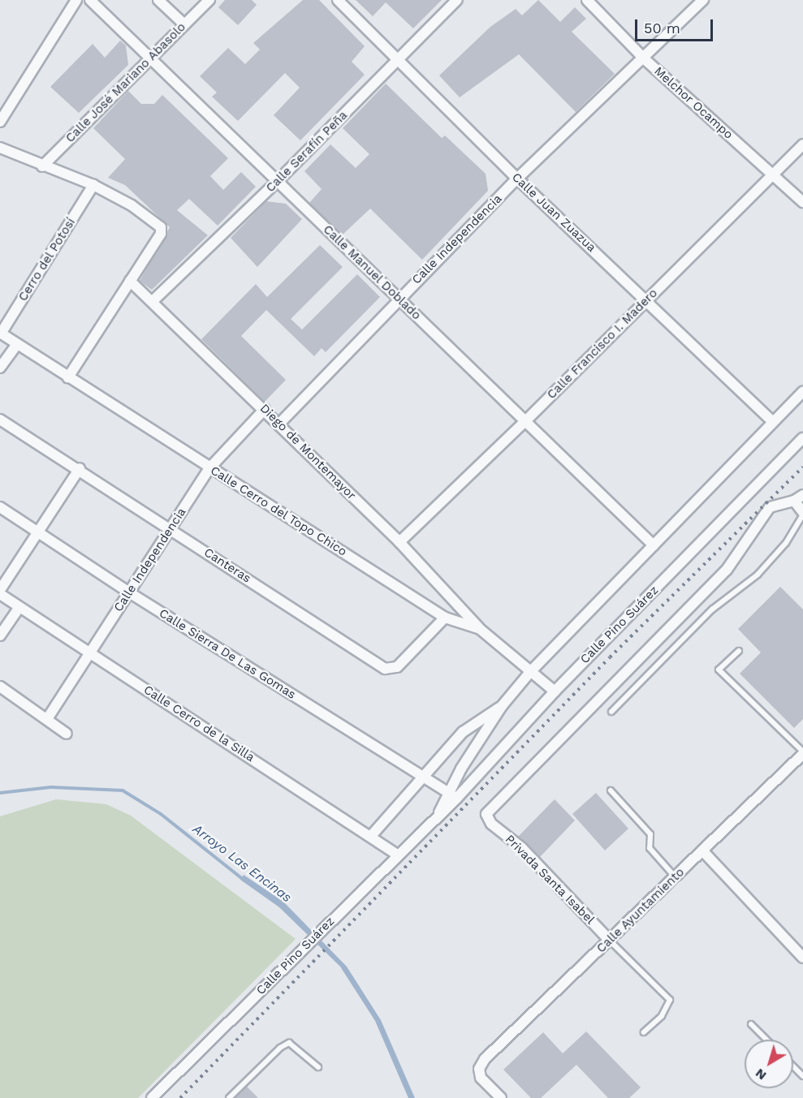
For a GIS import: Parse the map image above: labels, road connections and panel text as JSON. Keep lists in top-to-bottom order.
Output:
{
  "streets": {
    "street": [
      "Calle José Mariano Abasolo",
      "Melchor Ocampo",
      "Calle Serafín Peña",
      "Calle Juan Zuazua",
      "Calle Independencia",
      "Cerro del Potosí",
      "Calle Manuel Doblado",
      "Calle Francisco I. Madero",
      "Diego de Montemayor",
      "Calle Cerro del Topo Chico",
      "Canteras",
      "Calle Pino Suárez",
      "Calle Sierra De Las Gomas",
      "Calle Cerro de la Silla",
      "Privada Santa Isabel",
      "Calle Ayuntamiento"
    ]
  },
  "crossings": [
    ["Calle José Mariano Abasolo", "Calle Manuel Doblado"],
    ["Melchor Ocampo", "Calle Independencia"],
    ["Melchor Ocampo", "Calle Francisco I. Madero"],
    ["Calle Serafín Peña", "Calle Juan Zuazua"],
    ["Calle Serafín Peña", "Calle Manuel Doblado"],
    ["Calle Serafín Peña", "Diego de Montemayor"],
    ["Calle Juan Zuazua", "Calle Independencia"],
    ["Calle Juan Zuazua", "Calle Francisco I. Madero"],
    ["Calle Juan Zuazua", "Calle Pino Suárez"],
    ["Calle Independencia", "Calle Manuel Doblado"],
    ["Calle Independencia", "Diego de Montemayor"],
    ["Calle Independencia", "Calle Cerro del Topo Chico"],
    ["Calle Independencia", "Canteras"],
    ["Calle Independencia", "Calle Sierra De Las Gomas"],
    ["Calle Independencia", "Calle Cerro de la Silla"],
    ["Cerro del Potosí", "Calle Cerro del Topo Chico"],
    ["Calle Manuel Doblado", "Calle Francisco I. Madero"],
    ["Calle Manuel Doblado", "Calle Pino Suárez"],
    ["Calle Francisco I. Madero", "Diego de Montemayor"],
    ["Diego de Montemayor", "Calle Cerro del Topo Chico"],
    ["Calle Cerro del Topo Chico", "Canteras"],
    ["Calle Cerro del Topo Chico", "Calle Pino Suárez"],
    ["Calle Pino Suárez", "Calle Sierra De Las Gomas"],
    ["Calle Pino Suárez", "Calle Cerro de la Silla"],
    ["Privada Santa Isabel", "Calle Ayuntamiento"]
  ],
  "water": ["Arroyo Las Encinas"],
  "scale_bar": "50 m",
  "north": "bottom left"
}
